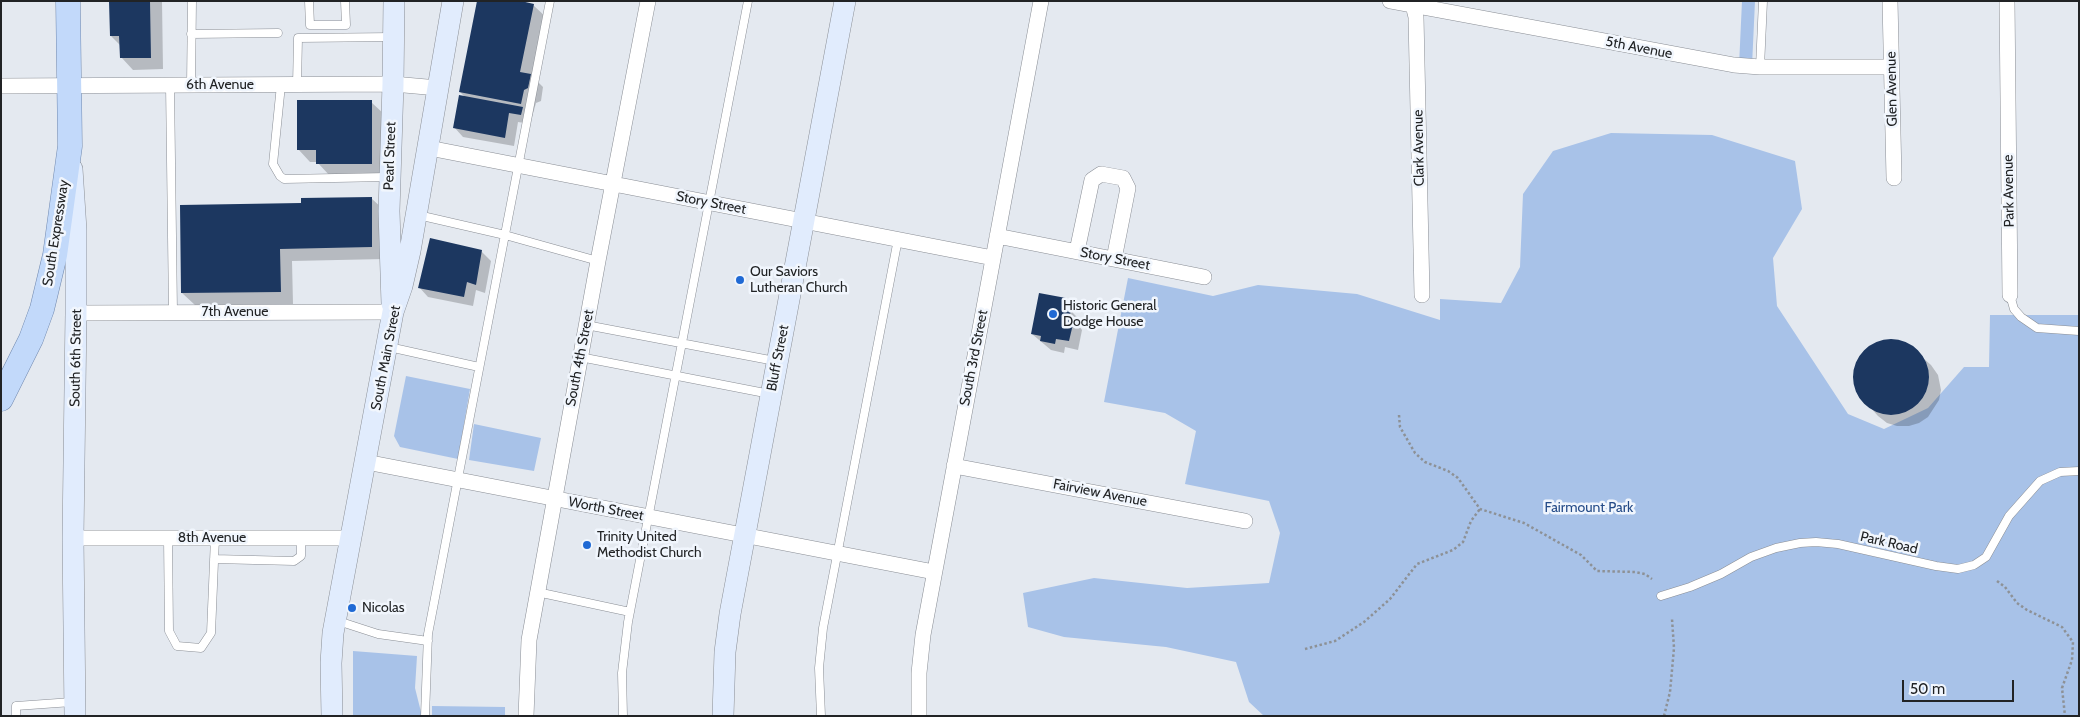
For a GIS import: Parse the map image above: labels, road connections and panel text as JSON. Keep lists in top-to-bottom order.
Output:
{
  "streets": {
    "main road": [
      "Pearl Street",
      "South Expressway",
      "South 6th Street",
      "South Main Street",
      "Bluff Street"
    ],
    "street": [
      "5th Avenue",
      "6th Avenue",
      "Glen Avenue",
      "Clark Avenue",
      "Park Avenue",
      "Story Street",
      "7th Avenue",
      "South 4th Street",
      "South 3rd Street",
      "Fairview Avenue",
      "Worth Street",
      "8th Avenue"
    ],
    "lane": ["Park Road"]
  },
  "crossings": [
    ["5th Avenue", "Glen Avenue"],
    ["5th Avenue", "Clark Avenue"],
    ["6th Avenue", "Pearl Street"],
    ["6th Avenue", "South 6th Street"],
    ["6th Avenue", "South Main Street"],
    ["Pearl Street", "7th Avenue"],
    ["Pearl Street", "South Main Street"],
    ["Story Street", "South Main Street"],
    ["Story Street", "South 4th Street"],
    ["Story Street", "Bluff Street"],
    ["Story Street", "South 3rd Street"],
    ["South Expressway", "South 6th Street"],
    ["7th Avenue", "South 6th Street"],
    ["7th Avenue", "South Main Street"],
    ["South 6th Street", "8th Avenue"],
    ["South Main Street", "Worth Street"],
    ["South Main Street", "8th Avenue"],
    ["South 4th Street", "Worth Street"],
    ["Bluff Street", "Worth Street"],
    ["South 3rd Street", "Fairview Avenue"],
    ["South 3rd Street", "Worth Street"]
  ],
  "parks": ["Fairmount Park"],
  "places": [
    "Our Saviors Lutheran Church",
    "Historic General Dodge House",
    "Trinity United Methodist Church",
    "Nicolas"
  ],
  "scale_bar": "50 m"
}
